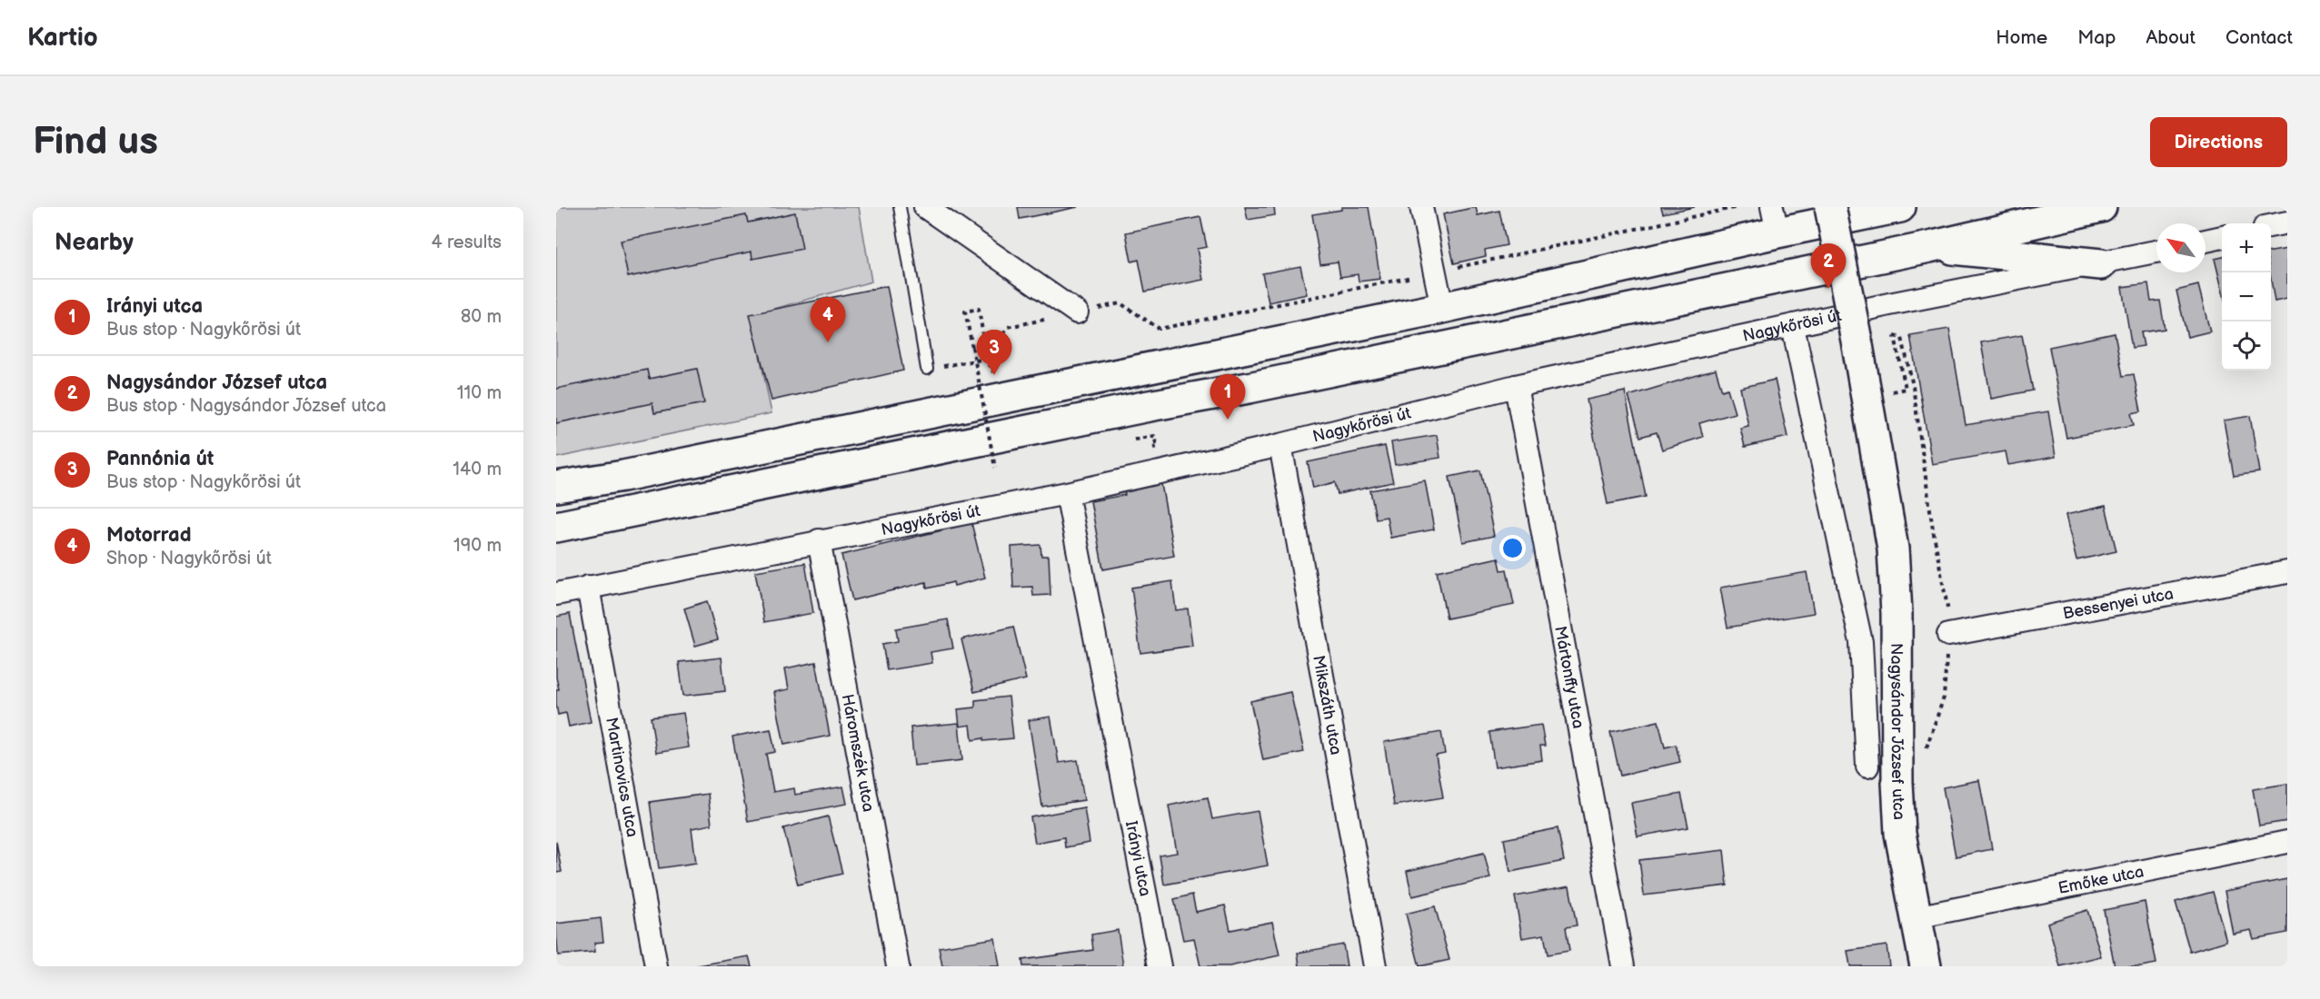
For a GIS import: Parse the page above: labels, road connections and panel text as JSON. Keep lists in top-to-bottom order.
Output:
{
  "streets": {
    "main road": ["Nagysándor József utca"],
    "street": [
      "Nagykőrösi út",
      "Bessenyei utca",
      "Mártonffy utca",
      "Mikszáth utca",
      "Háromszék utca",
      "Martinovics utca",
      "Irányi utca",
      "Emőke utca"
    ]
  },
  "crossings": [
    ["Nagykőrösi út", "Mártonffy utca"],
    ["Nagykőrösi út", "Mikszáth utca"],
    ["Nagykőrösi út", "Nagysándor József utca"],
    ["Nagykőrösi út", "Háromszék utca"],
    ["Nagykőrösi út", "Martinovics utca"],
    ["Nagykőrösi út", "Irányi utca"],
    ["Nagysándor József utca", "Emőke utca"]
  ],
  "north": "top left",
  "page": {
    "header": "Kartio",
    "nav": [
      "Home",
      "Map",
      "About",
      "Contact"
    ],
    "buttons": "Directions",
    "title": "Find us",
    "heading": ["Nearby", "4 results"],
    "map_buttons": ["+", "−"],
    "pins": [
      "2",
      "4",
      "3",
      "1"
    ],
    "list": [
      {
        "mark": "1",
        "name": "Irányi utca",
        "note": "Bus stop · Nagykőrösi út",
        "value": "80 m"
      },
      {
        "mark": "2",
        "name": "Nagysándor József utca",
        "note": "Bus stop · Nagysándor József utca",
        "value": "110 m"
      },
      {
        "mark": "3",
        "name": "Pannónia út",
        "note": "Bus stop · Nagykőrösi út",
        "value": "140 m"
      },
      {
        "mark": "4",
        "name": "Motorrad",
        "note": "Shop · Nagykőrösi út",
        "value": "190 m"
      }
    ]
  }
}
